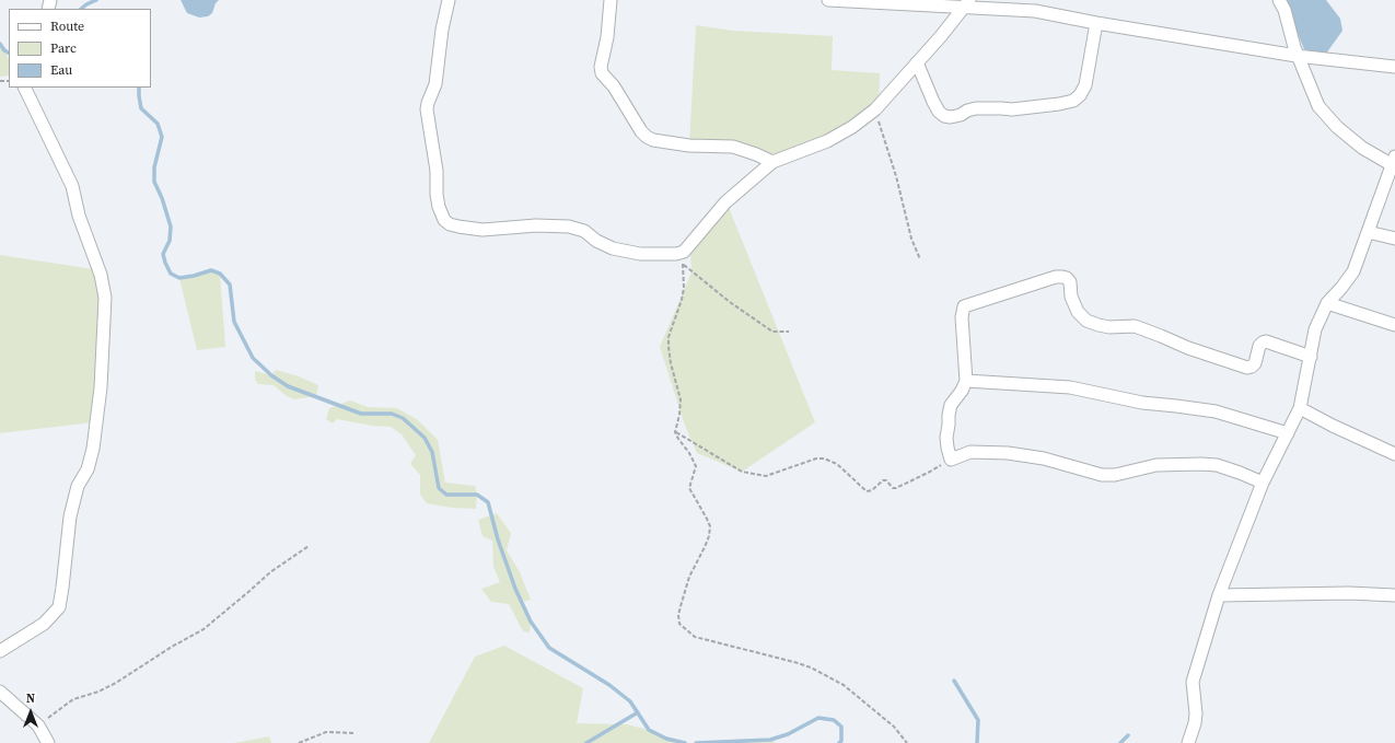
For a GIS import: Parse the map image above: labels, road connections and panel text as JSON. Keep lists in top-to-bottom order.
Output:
{
  "legend": ["Route", "Parc", "Eau"],
  "north": "top"
}
